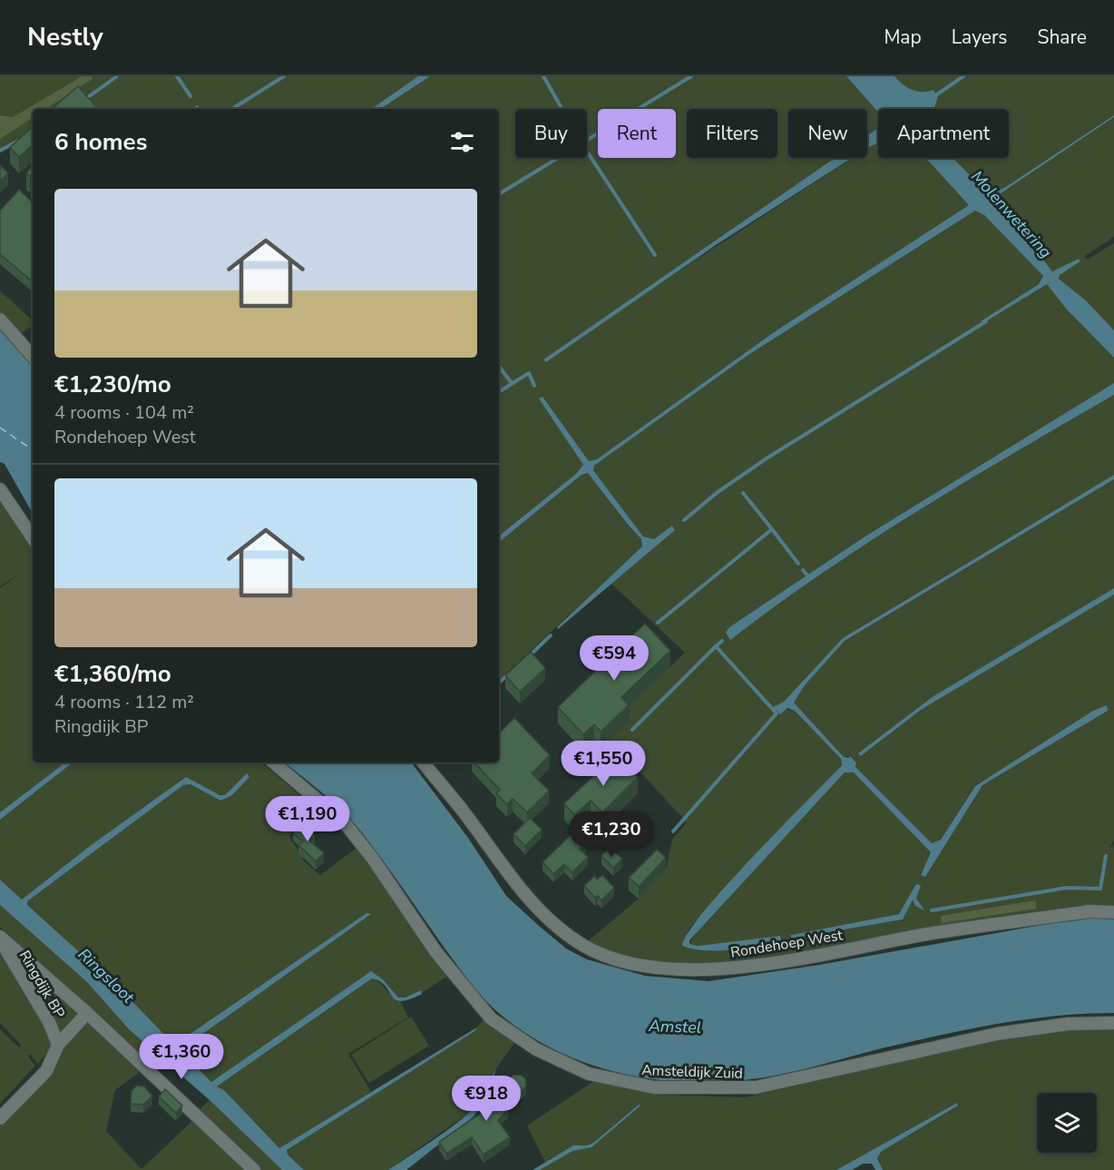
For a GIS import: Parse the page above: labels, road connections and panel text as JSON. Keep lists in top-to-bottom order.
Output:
{
  "streets": {
    "street": ["Rondehoep West", "Ringdijk BP", "Amsteldijk Zuid"]
  },
  "water": ["Molenwetering", "Ringsloot", "Amstel"],
  "page": {
    "header": "Nestly",
    "nav": ["Map", "Layers", "Share"],
    "chip": [
      "Buy",
      "Rent",
      "Filters",
      "New",
      "Apartment"
    ],
    "heading": "6 homes",
    "list": [
      {
        "name": "€1,230/mo",
        "note": "4 rooms · 104 m² · Rondehoep West"
      },
      {
        "name": "€1,360/mo",
        "note": "4 rooms · 112 m² · Ringdijk BP"
      }
    ],
    "price": [
      "€594",
      "€1,550",
      "€1,190",
      "€1,230",
      "€1,360",
      "€918"
    ]
  }
}
